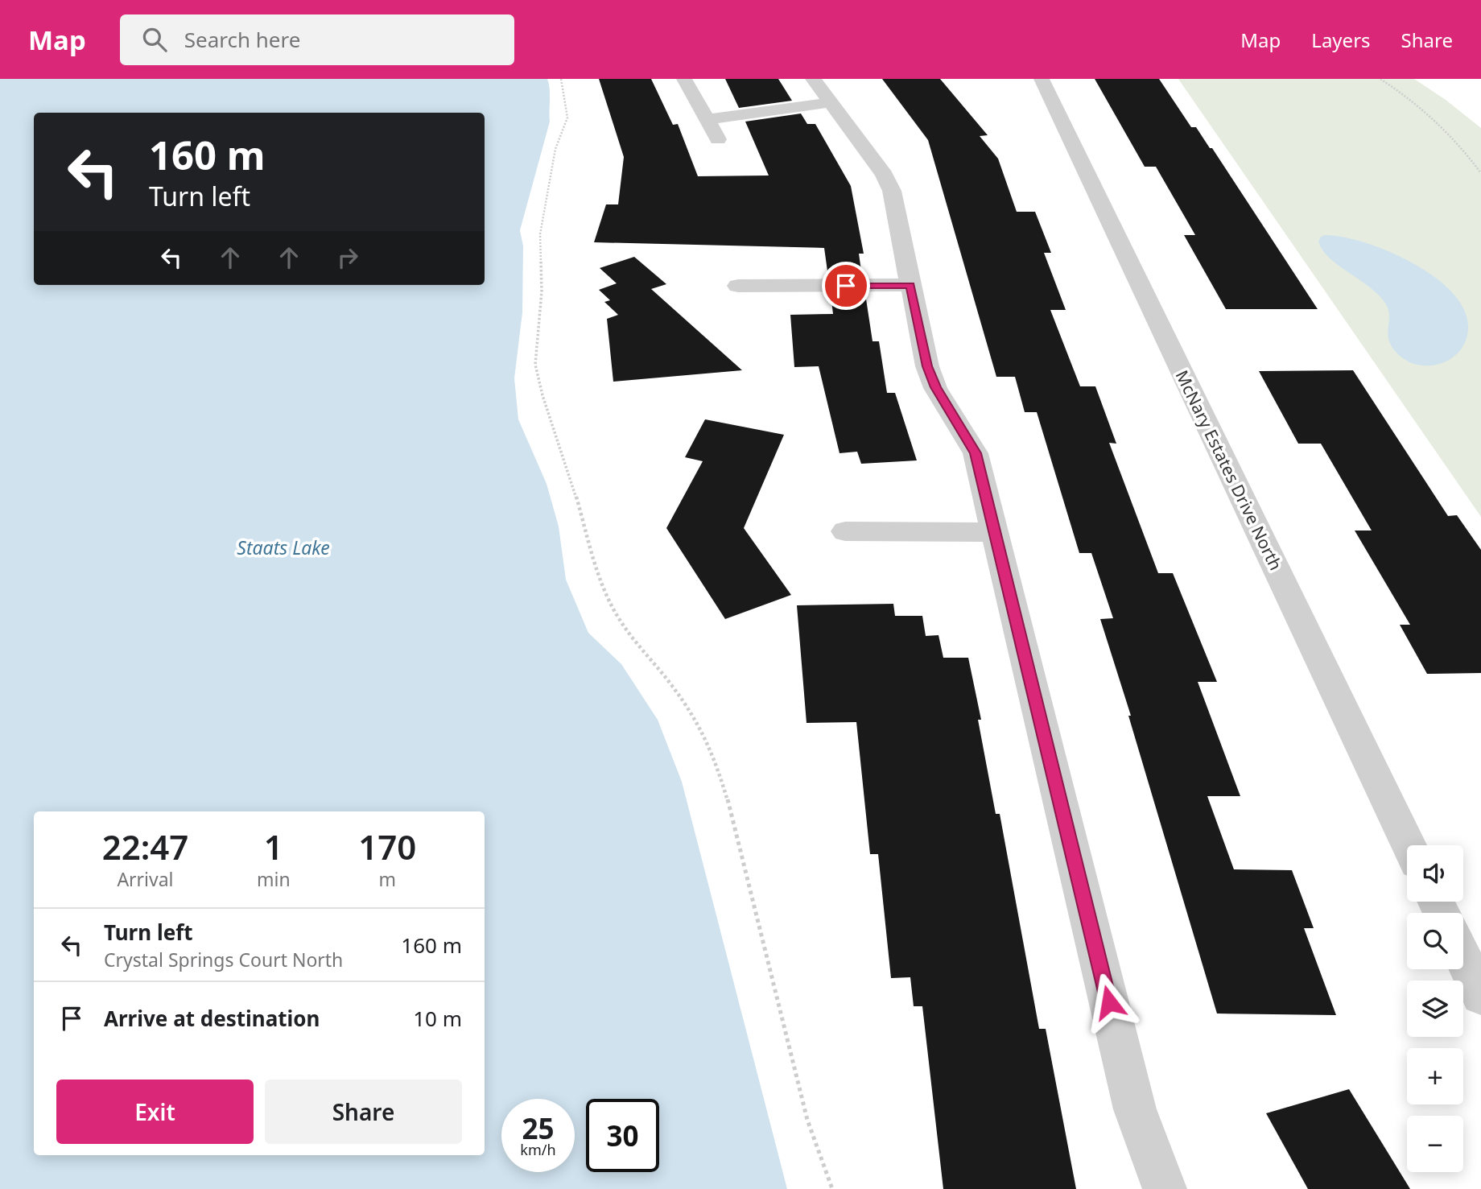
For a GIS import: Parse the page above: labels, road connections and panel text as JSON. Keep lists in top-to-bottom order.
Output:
{
  "streets": {
    "street": ["McNary Estates Drive North"]
  },
  "water": ["Staats Lake"],
  "page": {
    "header": "Map",
    "search": "Search here",
    "nav": ["Map", "Layers", "Share"],
    "turn": ["160 m", "Turn left"],
    "eta": [
      "22:47",
      "Arrival",
      "1",
      "min",
      "170",
      "m"
    ],
    "map_buttons": ["+", "−"],
    "list": [
      {
        "name": "Turn left",
        "note": "Crystal Springs Court North",
        "value": "160 m"
      },
      {
        "name": "Arrive at destination",
        "value": "10 m"
      }
    ],
    "buttons": ["Exit", "Share"],
    "speed": "25 km/h",
    "limit": "30"
  }
}
